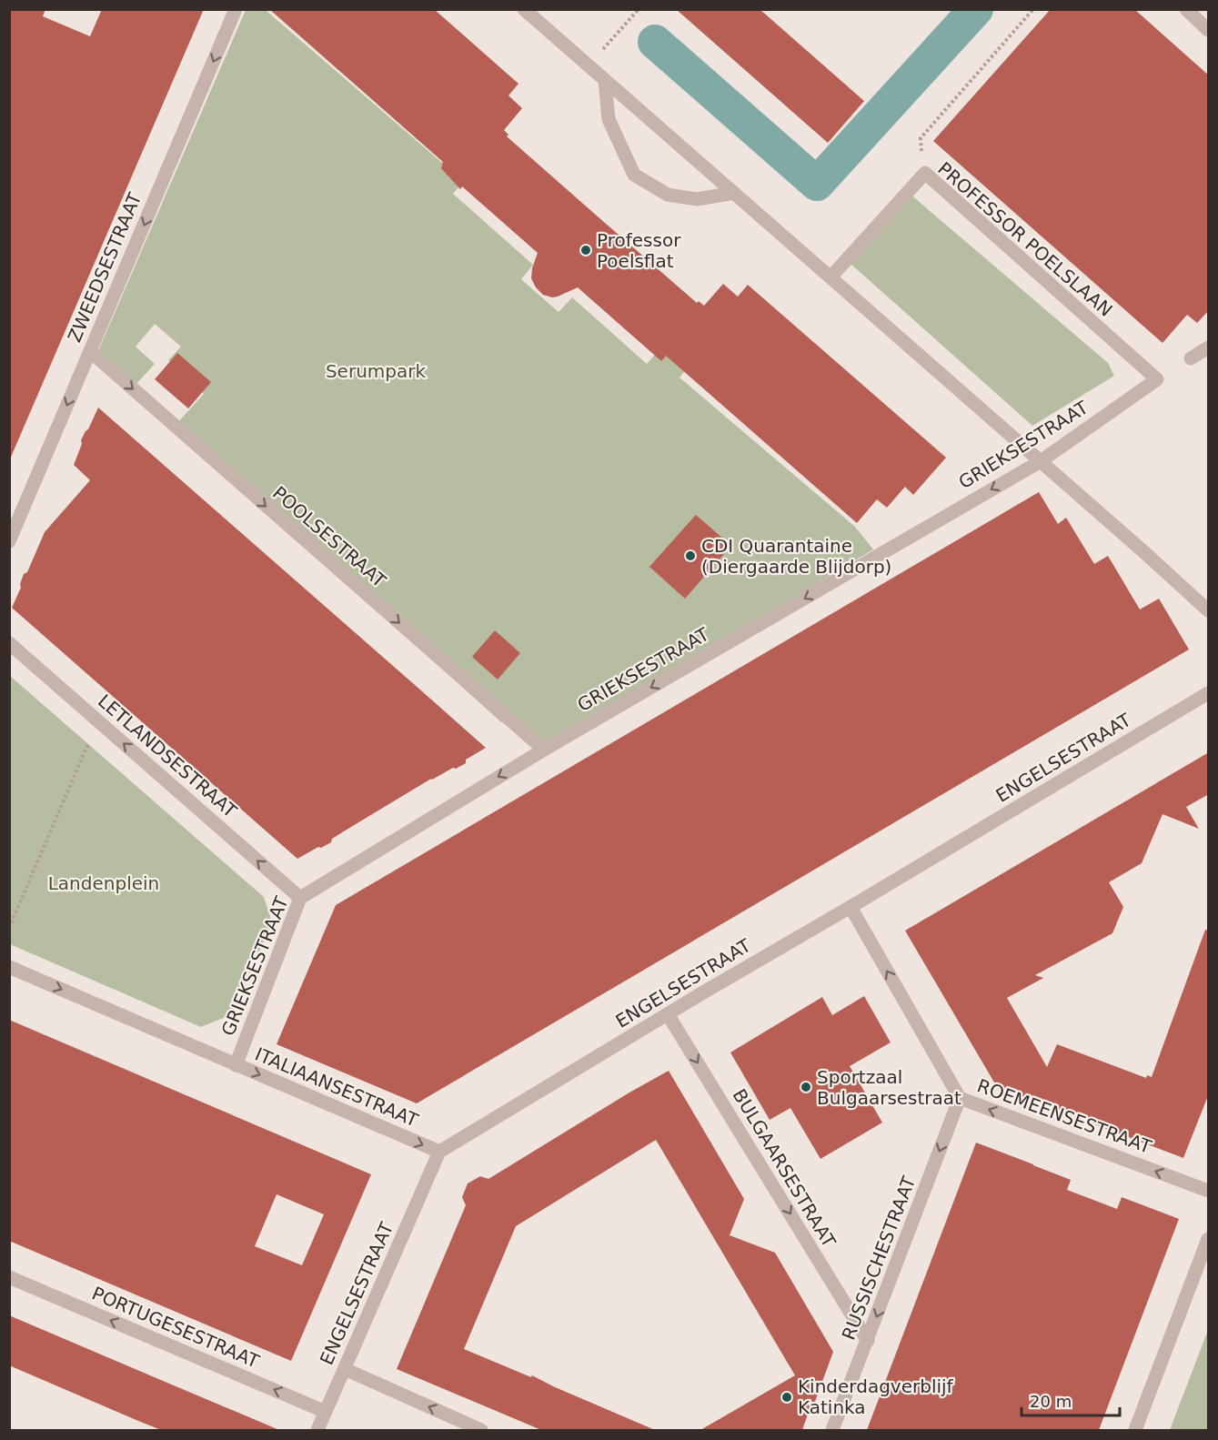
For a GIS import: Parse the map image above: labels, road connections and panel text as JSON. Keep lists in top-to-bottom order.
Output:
{
  "streets": {
    "street": [
      "PROFESSOR POELSLAAN",
      "ZWEEDSESTRAAT",
      "GRIEKSESTRAAT",
      "POOLSESTRAAT",
      "LETLANDSESTRAAT",
      "ENGELSESTRAAT",
      "ITALIAANSESTRAAT",
      "ROEMEENSESTRAAT",
      "BULGAARSESTRAAT",
      "RUSSISCHESTRAAT",
      "PORTUGESESTRAAT"
    ]
  },
  "crossings": [
    ["PROFESSOR POELSLAAN", "GRIEKSESTRAAT"],
    ["ZWEEDSESTRAAT", "POOLSESTRAAT"],
    ["GRIEKSESTRAAT", "POOLSESTRAAT"],
    ["GRIEKSESTRAAT", "LETLANDSESTRAAT"],
    ["GRIEKSESTRAAT", "ITALIAANSESTRAAT"],
    ["ENGELSESTRAAT", "ITALIAANSESTRAAT"],
    ["ENGELSESTRAAT", "ROEMEENSESTRAAT"],
    ["ENGELSESTRAAT", "BULGAARSESTRAAT"],
    ["ENGELSESTRAAT", "PORTUGESESTRAAT"],
    ["ROEMEENSESTRAAT", "RUSSISCHESTRAAT"],
    ["BULGAARSESTRAAT", "RUSSISCHESTRAAT"]
  ],
  "one_way": [
    "ZWEEDSESTRAAT",
    "GRIEKSESTRAAT",
    "POOLSESTRAAT",
    "LETLANDSESTRAAT",
    "ITALIAANSESTRAAT",
    "ROEMEENSESTRAAT",
    "BULGAARSESTRAAT",
    "RUSSISCHESTRAAT",
    "PORTUGESESTRAAT"
  ],
  "parks": ["Serumpark", "Landenplein"],
  "places": [
    "Professor Poelsflat",
    "CDI Quarantaine (Diergaarde Blijdorp)",
    "Sportzaal Bulgaarsestraat",
    "Kinderdagverblijf Katinka"
  ],
  "scale_bar": "20 m"
}
